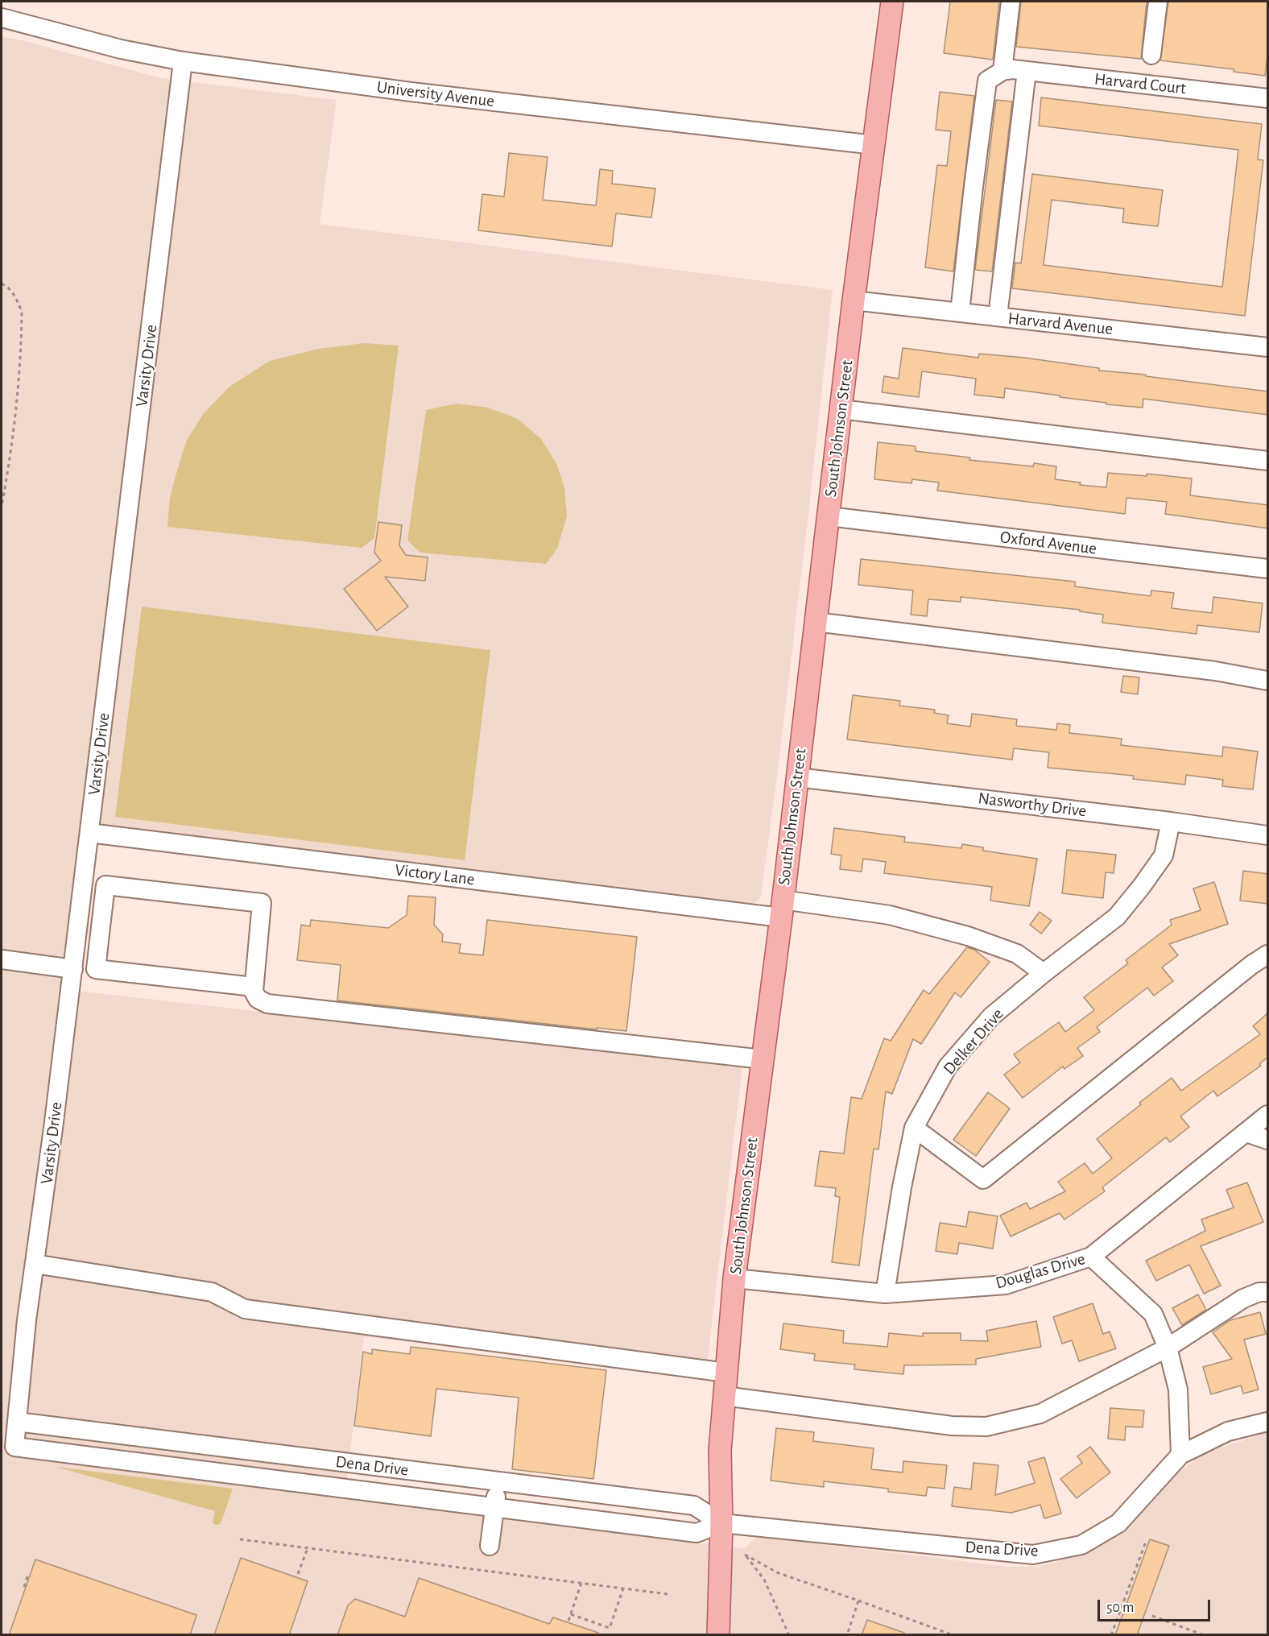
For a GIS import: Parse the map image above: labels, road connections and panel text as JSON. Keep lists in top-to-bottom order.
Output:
{
  "streets": {
    "main road": ["South Johnson Street"],
    "street": [
      "Harvard Court",
      "University Avenue",
      "Harvard Avenue",
      "Varsity Drive",
      "Oxford Avenue",
      "Nasworthy Drive",
      "Victory Lane",
      "Delker Drive",
      "Douglas Drive",
      "Dena Drive"
    ]
  },
  "crossings": [
    ["University Avenue", "Varsity Drive"],
    ["University Avenue", "South Johnson Street"],
    ["Harvard Avenue", "South Johnson Street"],
    ["Varsity Drive", "Victory Lane"],
    ["Varsity Drive", "Dena Drive"],
    ["South Johnson Street", "Oxford Avenue"],
    ["South Johnson Street", "Nasworthy Drive"],
    ["South Johnson Street", "Victory Lane"],
    ["South Johnson Street", "Douglas Drive"],
    ["South Johnson Street", "Dena Drive"],
    ["Nasworthy Drive", "Delker Drive"],
    ["Victory Lane", "Delker Drive"],
    ["Delker Drive", "Douglas Drive"]
  ],
  "scale_bar": "50 m"
}
